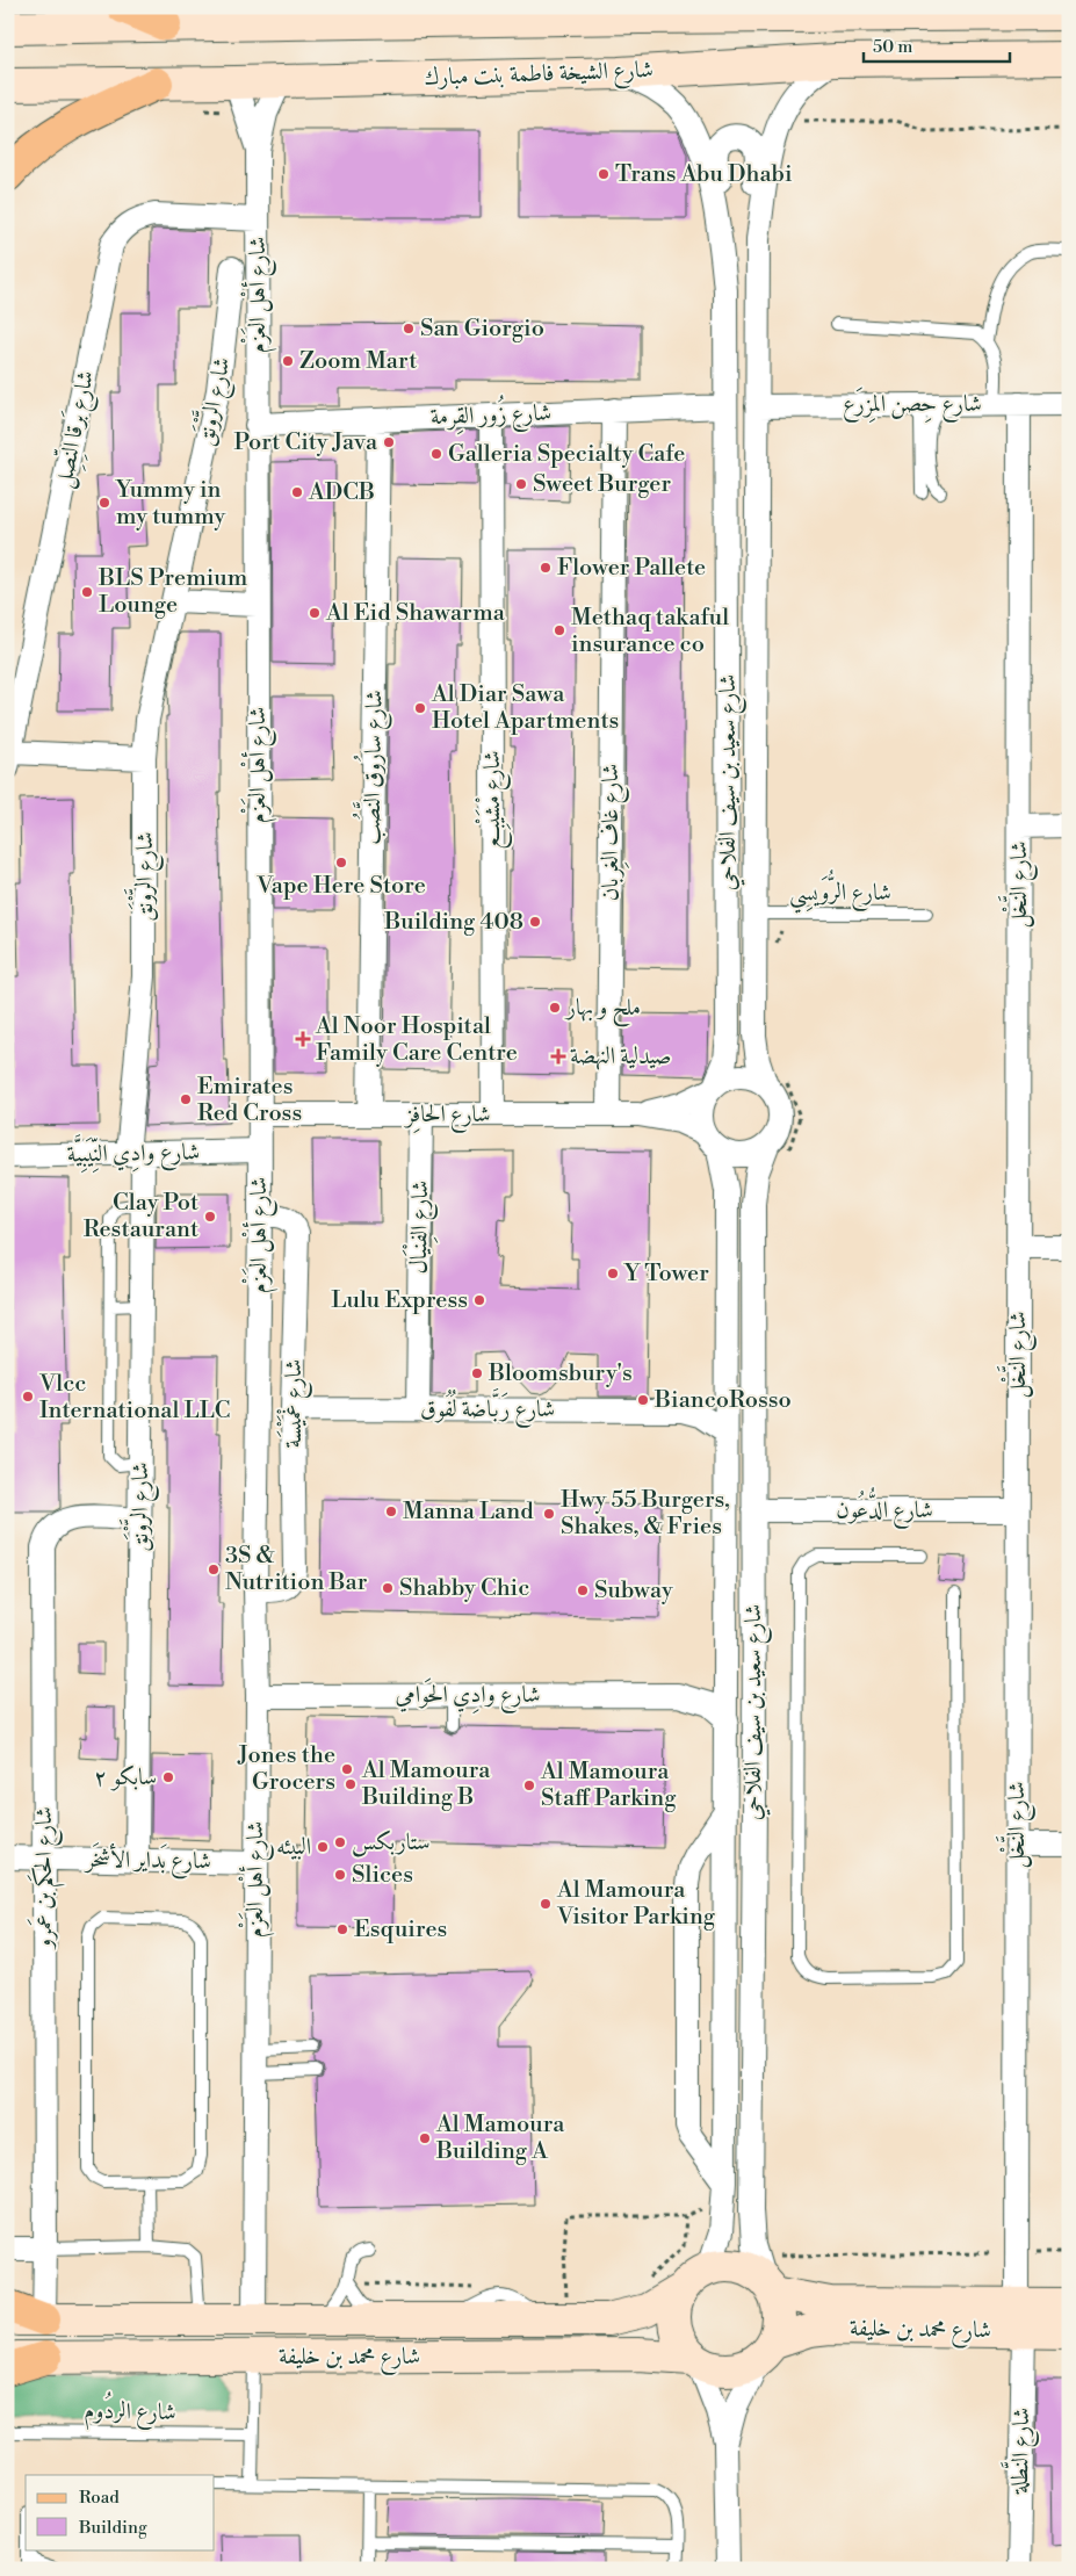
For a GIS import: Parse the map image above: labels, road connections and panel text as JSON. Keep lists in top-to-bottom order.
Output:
{
  "streets": {
    "main road": ["شارع الشيخة فاطمة بنت مبارك", "شارع محمد بن خليفة"],
    "street": [
      "شارع أهْل العَزْم",
      "شارع الرَّوْنَق",
      "شارع حِصن المِزرَع",
      "شارع زُور القِرمة",
      "شارع بَرقا النِّصِل",
      "شارع سارُوق النَّصُب",
      "شارع سعيد بن سيف الفلاحي",
      "شارع مْشَيْبِع",
      "شارع غاف الغِربان",
      "شارع النَّخْل",
      "شارع الحافِز",
      "شارع وادِي النِّيَبِيَّة",
      "شارع الفِنْيَال",
      "شارع غْمَيْسَة",
      "شارع رَبَّاضة لُفُوق",
      "شارع الدُّعُون",
      "شارع وادِي الحَوامي",
      "شارع بَداير الأشخَر",
      "شارع الحكَم بن عَمرو",
      "شارع النَّطلة"
    ],
    "lane": ["شارع الرُّوَيسِي", "شارع الردُوم"]
  },
  "crossings": [
    ["شارع الشيخة فاطمة بنت مبارك", "شارع أهْل العَزْم"],
    ["شارع الشيخة فاطمة بنت مبارك", "شارع سعيد بن سيف الفلاحي"],
    ["شارع أهْل العَزْم", "شارع زُور القِرمة"],
    ["شارع أهْل العَزْم", "شارع بَرقا النِّصِل"],
    ["شارع أهْل العَزْم", "شارع الحافِز"],
    ["شارع أهْل العَزْم", "شارع وادِي النِّيَبِيَّة"],
    ["شارع أهْل العَزْم", "شارع غْمَيْسَة"],
    ["شارع أهْل العَزْم", "شارع وادِي الحَوامي"],
    ["شارع أهْل العَزْم", "شارع بَداير الأشخَر"],
    ["شارع أهْل العَزْم", "شارع محمد بن خليفة"],
    ["شارع الرَّوْنَق", "شارع وادِي النِّيَبِيَّة"],
    ["شارع الرَّوْنَق", "شارع بَداير الأشخَر"],
    ["شارع الرَّوْنَق", "شارع الحكَم بن عَمرو"],
    ["شارع حِصن المِزرَع", "شارع سعيد بن سيف الفلاحي"],
    ["شارع حِصن المِزرَع", "شارع النَّخْل"],
    ["شارع زُور القِرمة", "شارع سارُوق النَّصُب"],
    ["شارع زُور القِرمة", "شارع سعيد بن سيف الفلاحي"],
    ["شارع زُور القِرمة", "شارع مْشَيْبِع"],
    ["شارع زُور القِرمة", "شارع غاف الغِربان"],
    ["شارع سارُوق النَّصُب", "شارع الحافِز"],
    ["شارع سعيد بن سيف الفلاحي", "شارع الرُّوَيسِي"],
    ["شارع سعيد بن سيف الفلاحي", "شارع الحافِز"],
    ["شارع سعيد بن سيف الفلاحي", "شارع رَبَّاضة لُفُوق"],
    ["شارع سعيد بن سيف الفلاحي", "شارع الدُّعُون"],
    ["شارع سعيد بن سيف الفلاحي", "شارع وادِي الحَوامي"],
    ["شارع سعيد بن سيف الفلاحي", "شارع محمد بن خليفة"],
    ["شارع مْشَيْبِع", "شارع الحافِز"],
    ["شارع غاف الغِربان", "شارع الحافِز"],
    ["شارع النَّخْل", "شارع الدُّعُون"],
    ["شارع النَّخْل", "شارع محمد بن خليفة"],
    ["شارع النَّخْل", "شارع النَّطلة"],
    ["شارع الحافِز", "شارع الفِنْيَال"],
    ["شارع الفِنْيَال", "شارع رَبَّاضة لُفُوق"],
    ["شارع غْمَيْسَة", "شارع رَبَّاضة لُفُوق"],
    ["شارع بَداير الأشخَر", "شارع الحكَم بن عَمرو"],
    ["شارع الحكَم بن عَمرو", "شارع محمد بن خليفة"],
    ["شارع محمد بن خليفة", "شارع النَّطلة"]
  ],
  "places": {
    "other": [
      "Trans Abu Dhabi",
      "San Giorgio",
      "Zoom Mart",
      "Port City Java",
      "Galleria Specialty Cafe",
      "Sweet Burger",
      "ADCB",
      "Yummy in my tummy",
      "Flower Pallete",
      "BLS Premium Lounge",
      "Al Eid Shawarma",
      "Methaq takaful insurance co",
      "Al Diar Sawa Hotel Apartments",
      "Vape Here Store",
      "Building 408",
      "ملح و بهار",
      "Emirates Red Cross",
      "Clay Pot Restaurant",
      "Y Tower",
      "Lulu Express",
      "Bloomsbury's",
      "Vlcc International LLC",
      "BiancoRosso",
      "Manna Land",
      "Hwy 55 Burgers, Shakes, & Fries",
      "3S & Nutrition Bar",
      "Shabby Chic",
      "Subway",
      "Jones the Grocers",
      "سابكو ٢",
      "Al Mamoura Building B",
      "Al Mamoura Staff Parking",
      "ستاربكس",
      "البيئه",
      "Slices",
      "Al Mamoura Visitor Parking",
      "Esquires",
      "Al Mamoura Building A"
    ],
    "health": ["Al Noor Hospital Family Care Centre", "صيدلية النهضة"]
  },
  "legend": ["Road", "Building"],
  "scale_bar": "50 m"
}
